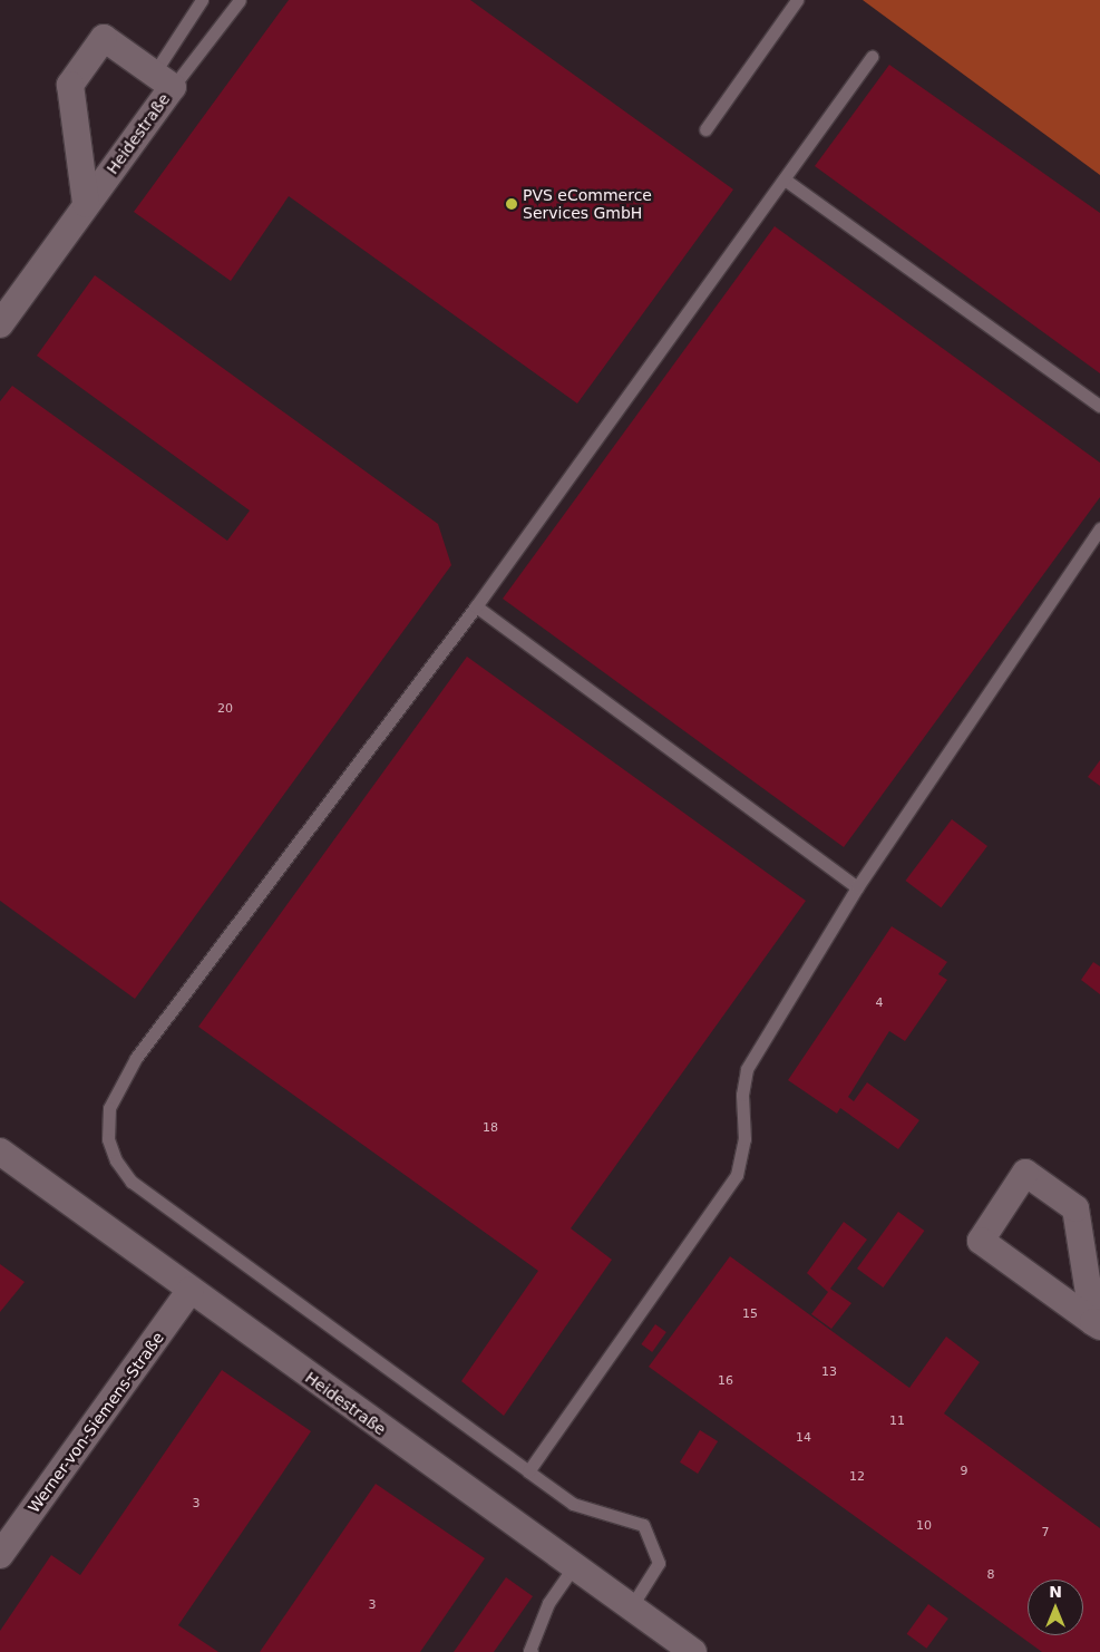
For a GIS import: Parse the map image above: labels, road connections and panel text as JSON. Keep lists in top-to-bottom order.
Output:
{
  "streets": {
    "street": ["Heidestraße", "Werner-von-Siemens-Straße"]
  },
  "crossings": [
    ["Heidestraße", "Werner-von-Siemens-Straße"]
  ],
  "places": ["PVS eCommerce Services GmbH"],
  "house_numbers": [
    "20",
    "4",
    "18",
    "15",
    "13",
    "16",
    "11",
    "14",
    "9",
    "12",
    "3",
    "10",
    "7",
    "8",
    "3"
  ],
  "north": "top"
}
